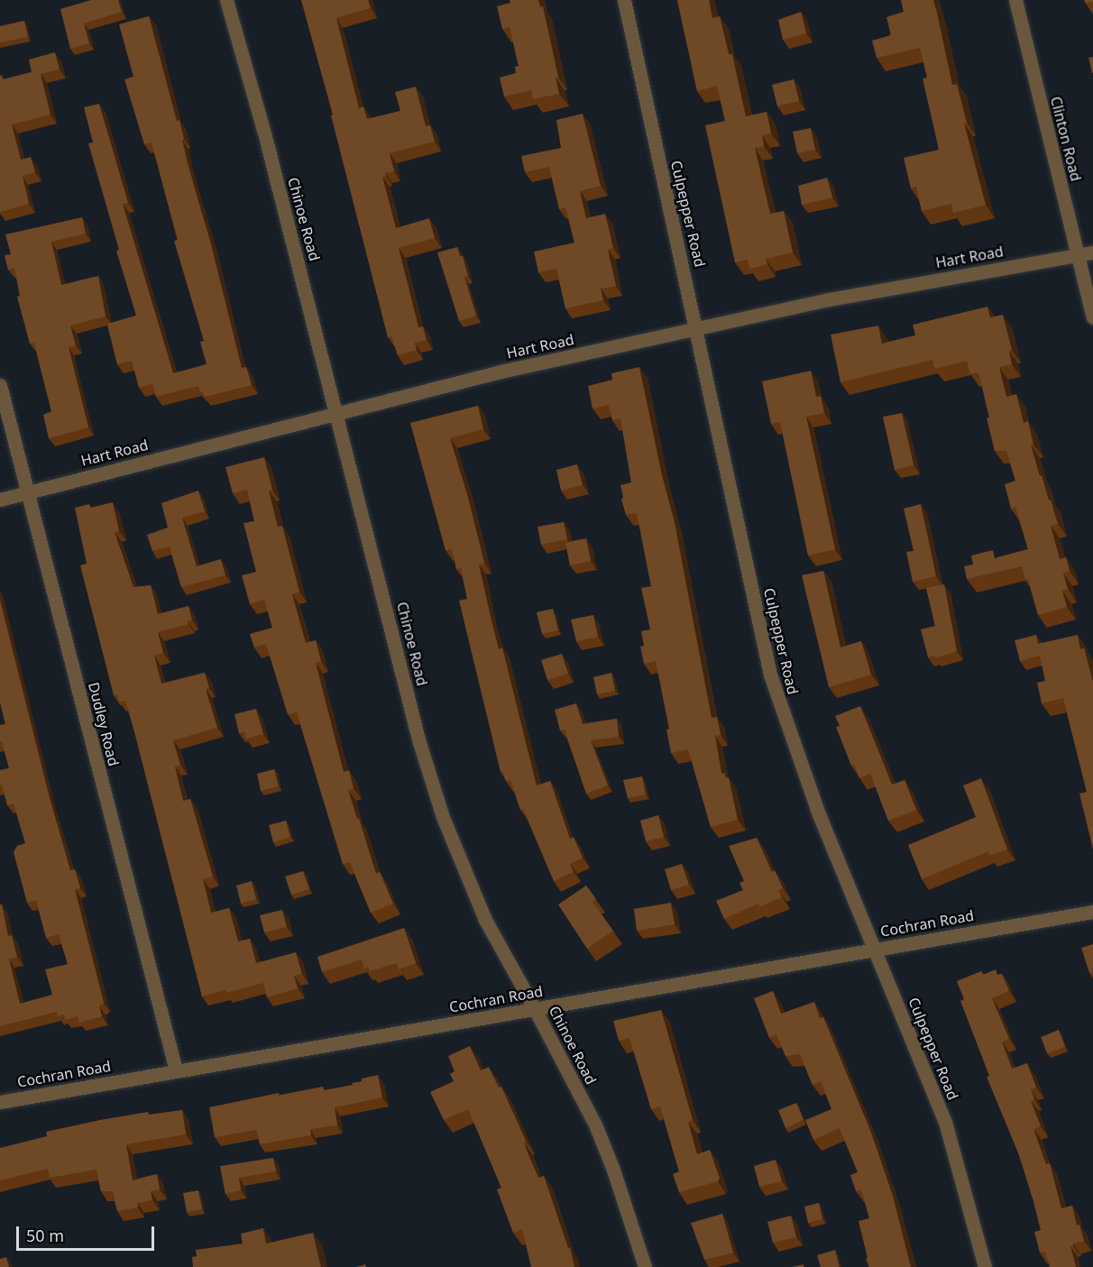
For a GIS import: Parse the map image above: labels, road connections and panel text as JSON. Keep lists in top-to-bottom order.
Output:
{
  "streets": {
    "street": [
      "Clinton Road",
      "Culpepper Road",
      "Chinoe Road",
      "Hart Road",
      "Dudley Road",
      "Cochran Road"
    ]
  },
  "crossings": [
    ["Clinton Road", "Hart Road"],
    ["Culpepper Road", "Hart Road"],
    ["Culpepper Road", "Cochran Road"],
    ["Chinoe Road", "Hart Road"],
    ["Chinoe Road", "Cochran Road"],
    ["Hart Road", "Dudley Road"],
    ["Dudley Road", "Cochran Road"]
  ],
  "scale_bar": "50 m"
}
